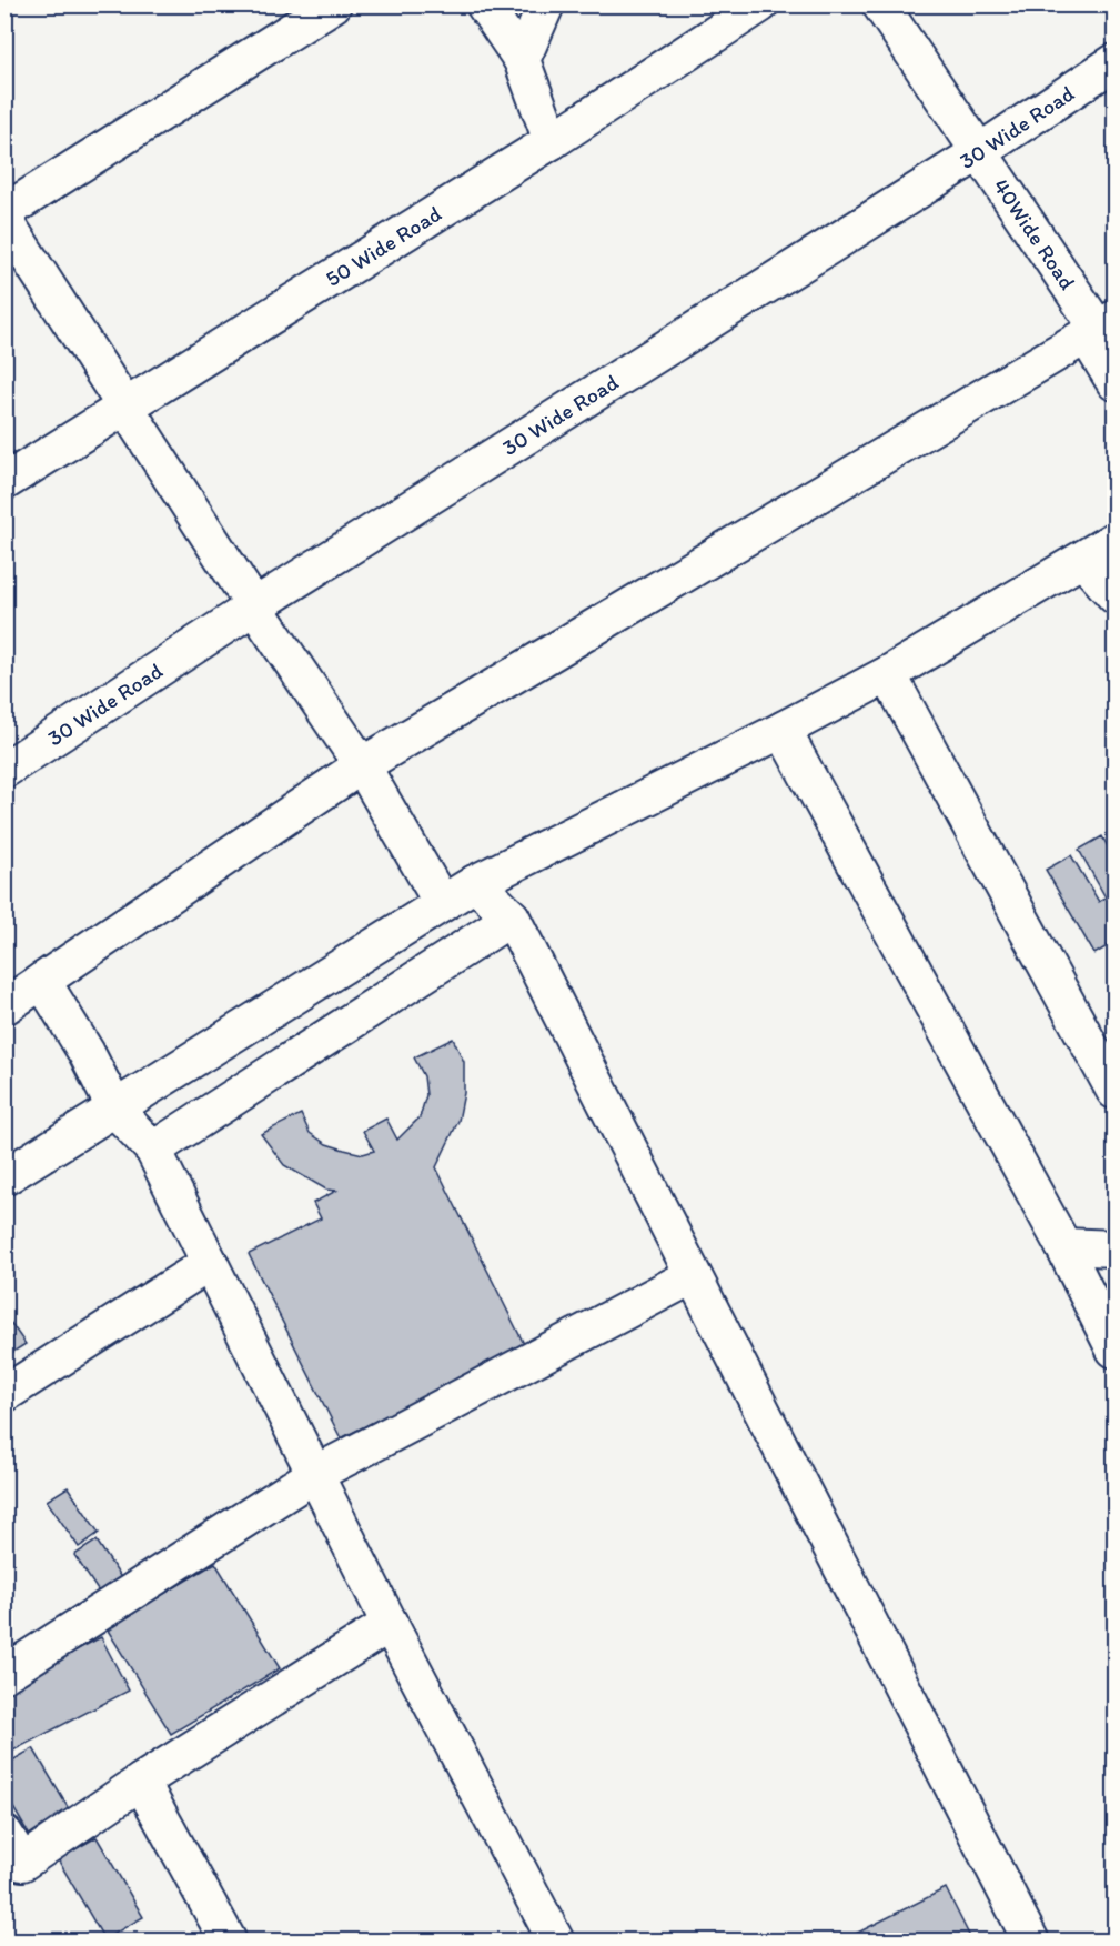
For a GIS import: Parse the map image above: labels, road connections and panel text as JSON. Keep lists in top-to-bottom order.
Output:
{
  "streets": {
    "street": ["30 Wide Road", "40Wide Road", "50 Wide Road"]
  },
  "crossings": [
    ["30 Wide Road", "40Wide Road"]
  ]
}
